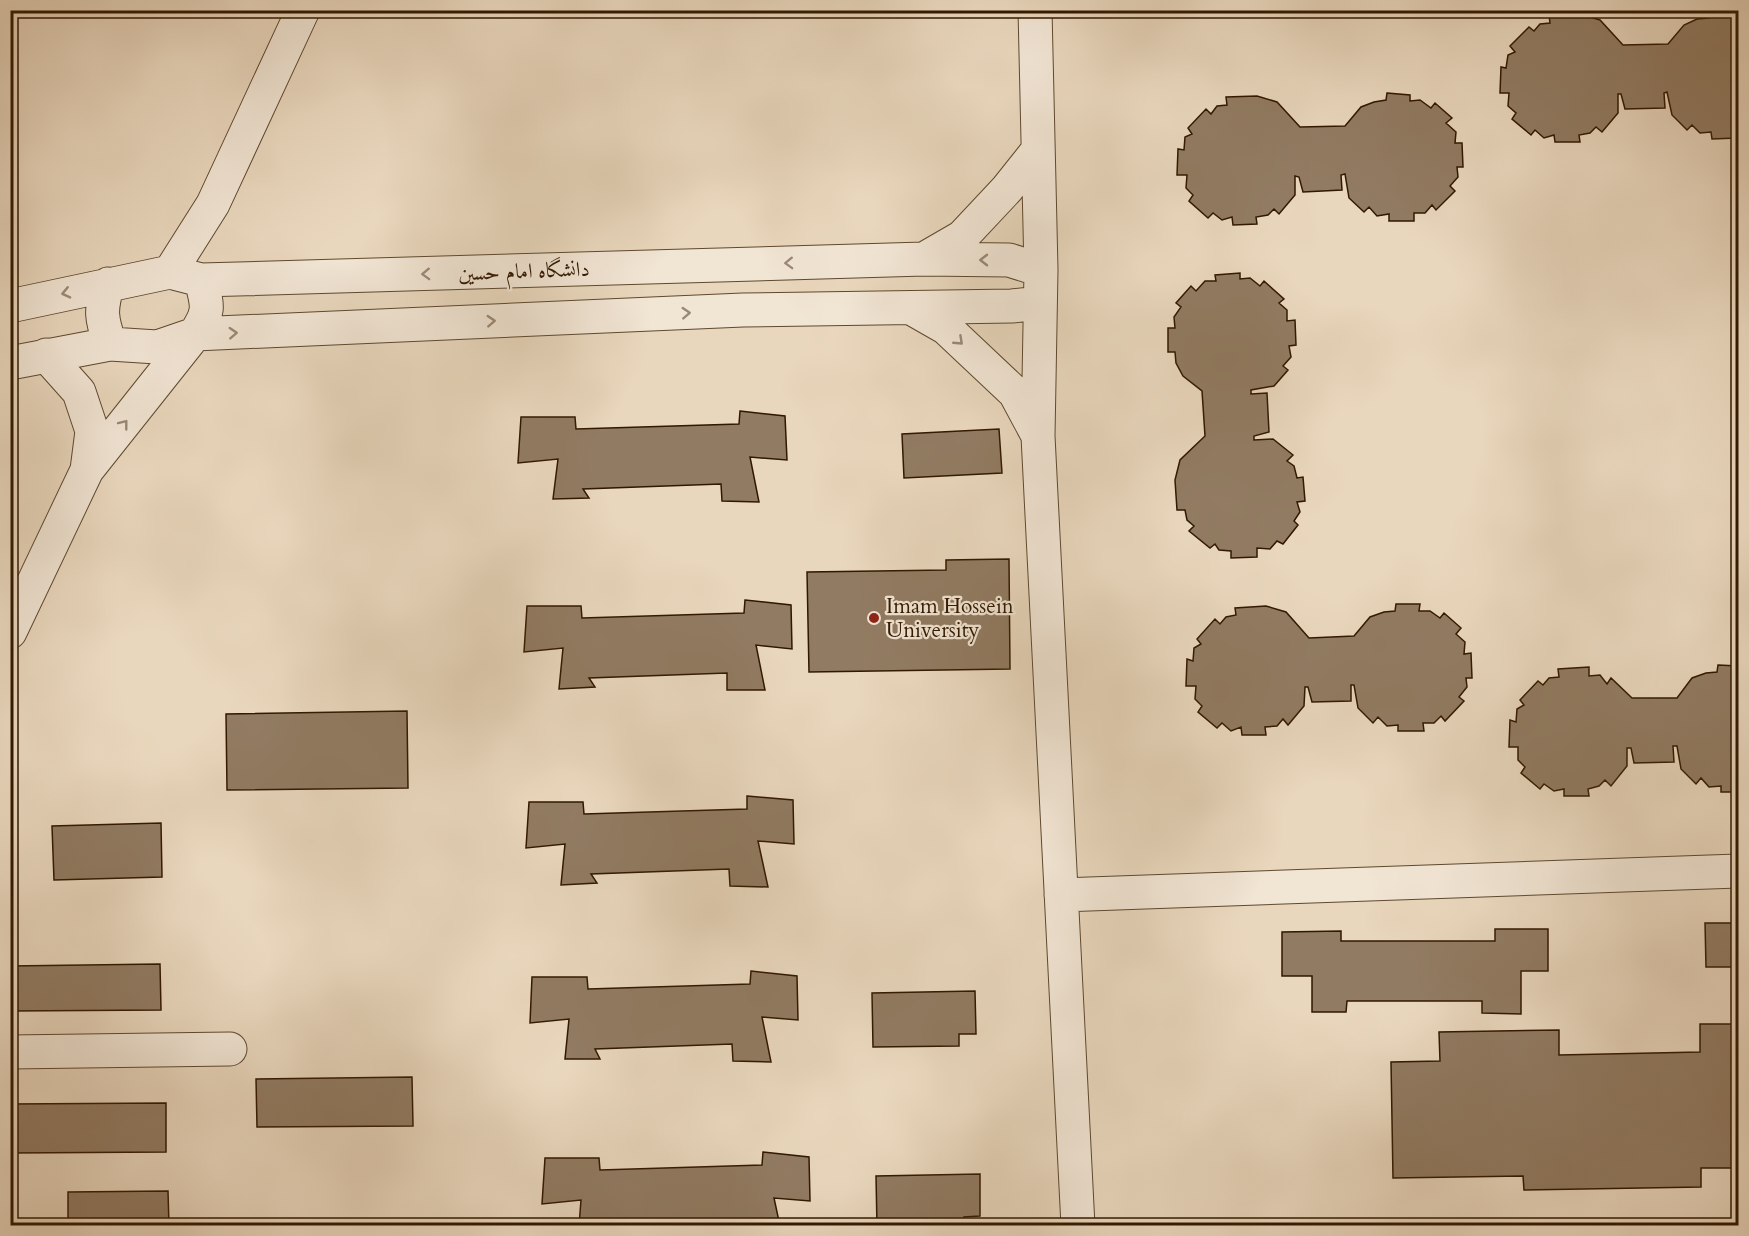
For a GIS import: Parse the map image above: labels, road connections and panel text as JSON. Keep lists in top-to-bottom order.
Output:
{
  "streets": {
    "lane": ["دانشگاه امام حسین"]
  },
  "places": ["Imam Hossein University"]
}
